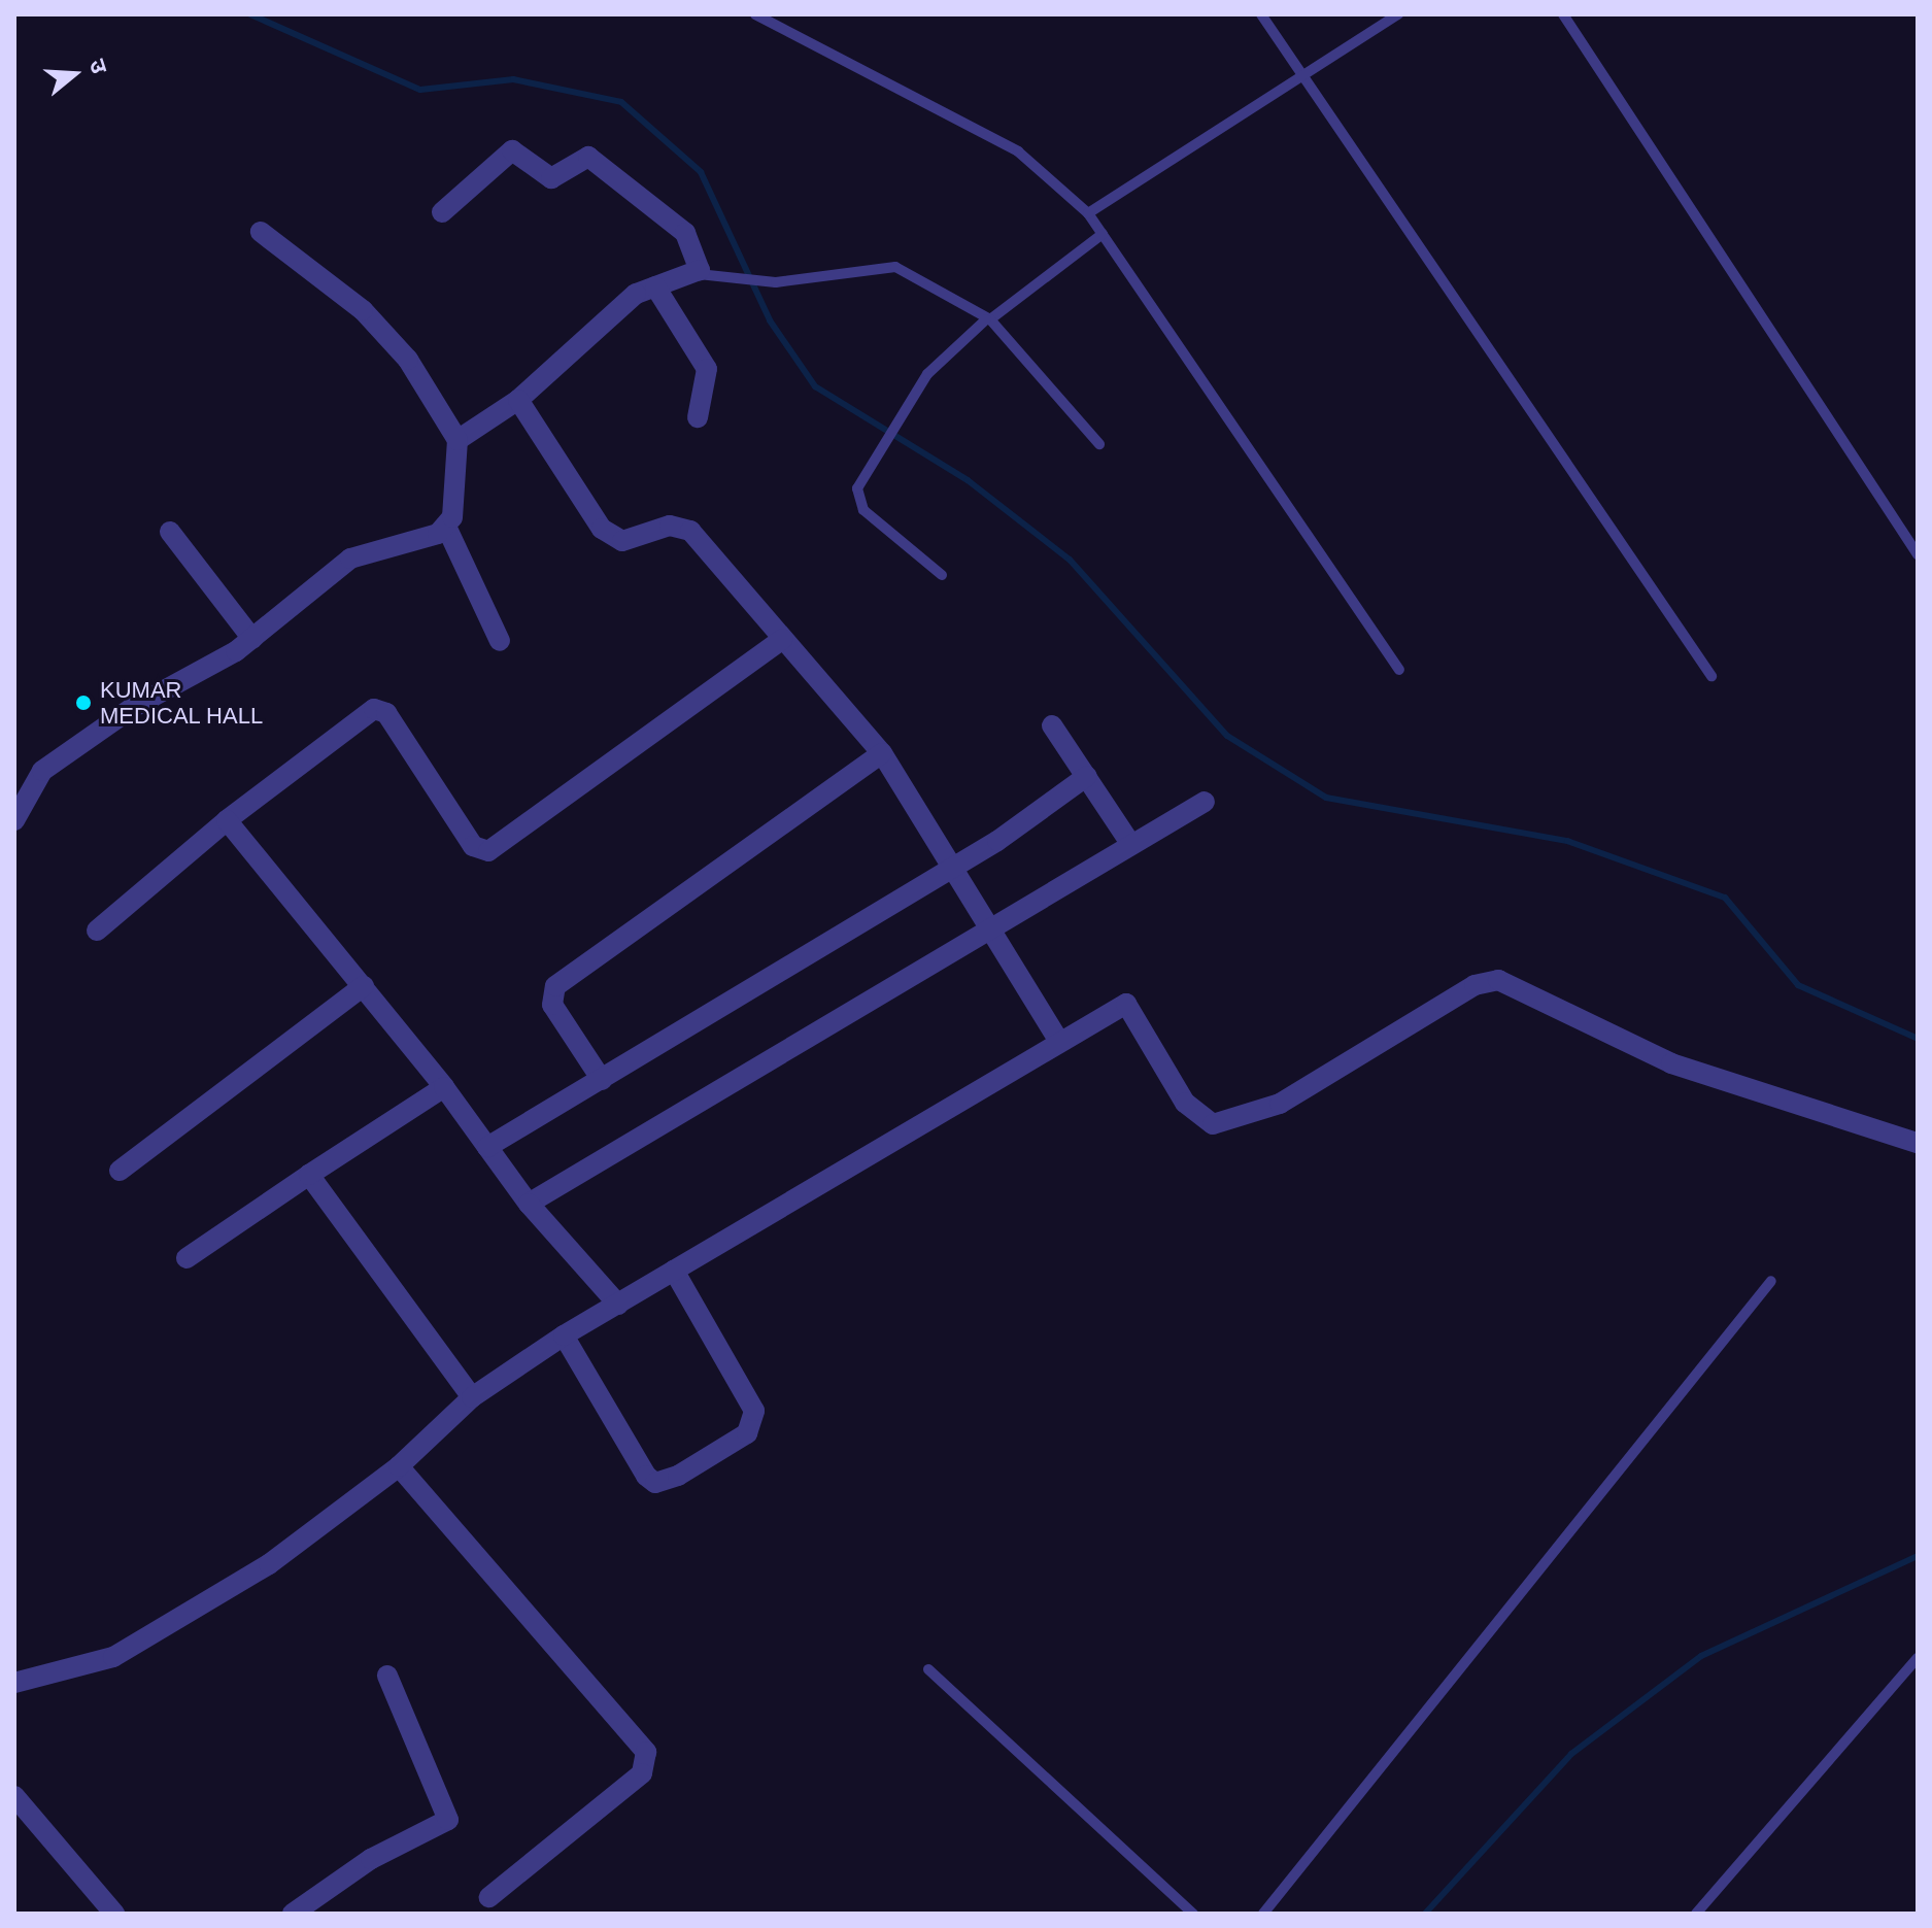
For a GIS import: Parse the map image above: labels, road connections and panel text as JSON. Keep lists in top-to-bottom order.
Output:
{
  "places": ["KUMAR MEDICAL HALL"],
  "north": "right"
}
